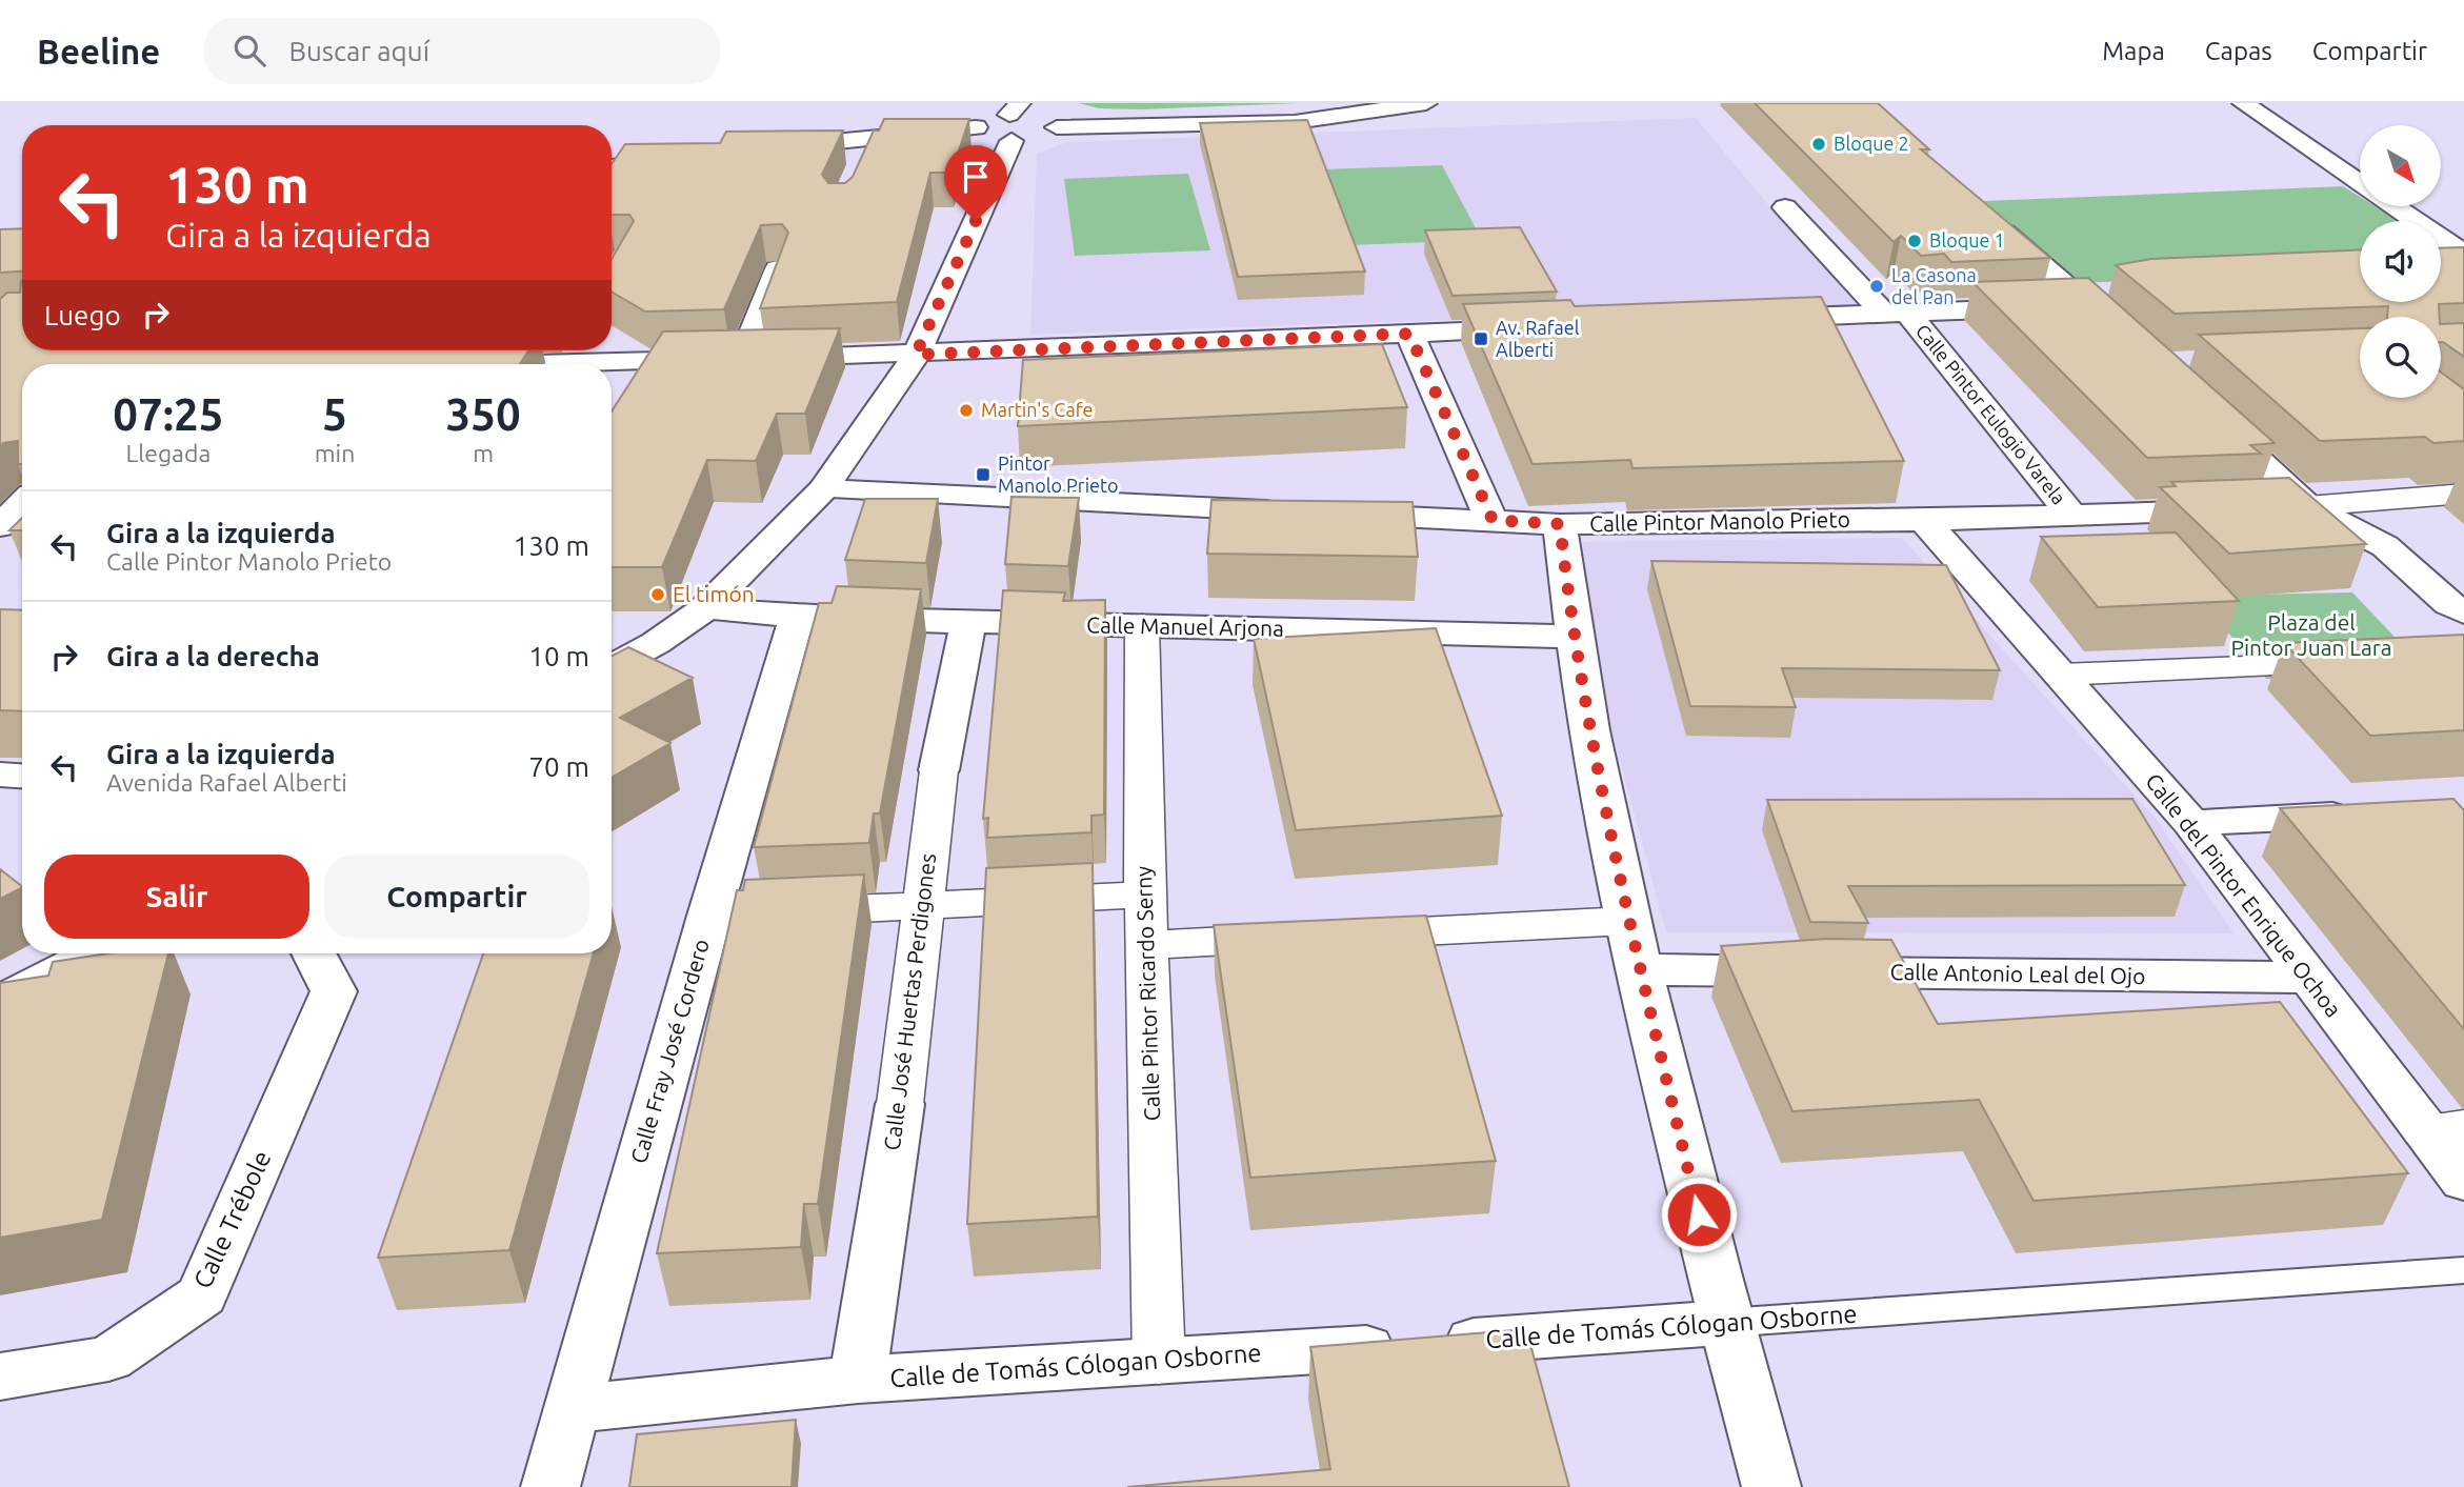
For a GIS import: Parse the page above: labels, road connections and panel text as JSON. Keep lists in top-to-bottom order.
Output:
{
  "streets": {
    "street": [
      "Calle Pintor Eulogio Varela",
      "Calle Pintor Manolo Prieto",
      "Calle Manuel Arjona",
      "Calle del Pintor Enrique Ochoa",
      "Calle Antonio Leal del Ojo",
      "Calle Pintor Ricardo Serny",
      "Calle José Huertas Perdigones",
      "Calle Fray José Cordero",
      "Calle Trébole",
      "Calle de Tomás Cólogan Osborne"
    ]
  },
  "crossings": [
    ["Calle Pintor Eulogio Varela", "Calle Pintor Manolo Prieto"],
    ["Calle Pintor Manolo Prieto", "Calle del Pintor Enrique Ochoa"],
    ["Calle Manuel Arjona", "Calle Pintor Ricardo Serny"],
    ["Calle Manuel Arjona", "Calle José Huertas Perdigones"],
    ["Calle Manuel Arjona", "Calle Fray José Cordero"],
    ["Calle del Pintor Enrique Ochoa", "Calle Antonio Leal del Ojo"],
    ["Calle Pintor Ricardo Serny", "Calle de Tomás Cólogan Osborne"],
    ["Calle José Huertas Perdigones", "Calle de Tomás Cólogan Osborne"],
    ["Calle Fray José Cordero", "Calle de Tomás Cólogan Osborne"]
  ],
  "parks": ["Plaza del Pintor Juan Lara"],
  "places": {
    "other": [
      "Bloque 2",
      "Bloque 1",
      "La Casona del Pan",
      "Martin's Cafe",
      "El timón"
    ],
    "transit": ["Av. Rafael Alberti", "Pintor Manolo Prieto"]
  },
  "north": "bottom right",
  "page": {
    "header": "Beeline",
    "search": "Buscar aquí",
    "nav": ["Mapa", "Capas", "Compartir"],
    "turn": ["130 m", "Gira a la izquierda"],
    "then": "Luego",
    "eta": [
      "07:25",
      "Llegada",
      "5",
      "min",
      "350",
      "m"
    ],
    "list": [
      {
        "name": "Gira a la izquierda",
        "note": "Calle Pintor Manolo Prieto",
        "value": "130 m"
      },
      {
        "name": "Gira a la derecha",
        "value": "10 m"
      },
      {
        "name": "Gira a la izquierda",
        "note": "Avenida Rafael Alberti",
        "value": "70 m"
      }
    ],
    "buttons": ["Salir", "Compartir"]
  }
}
